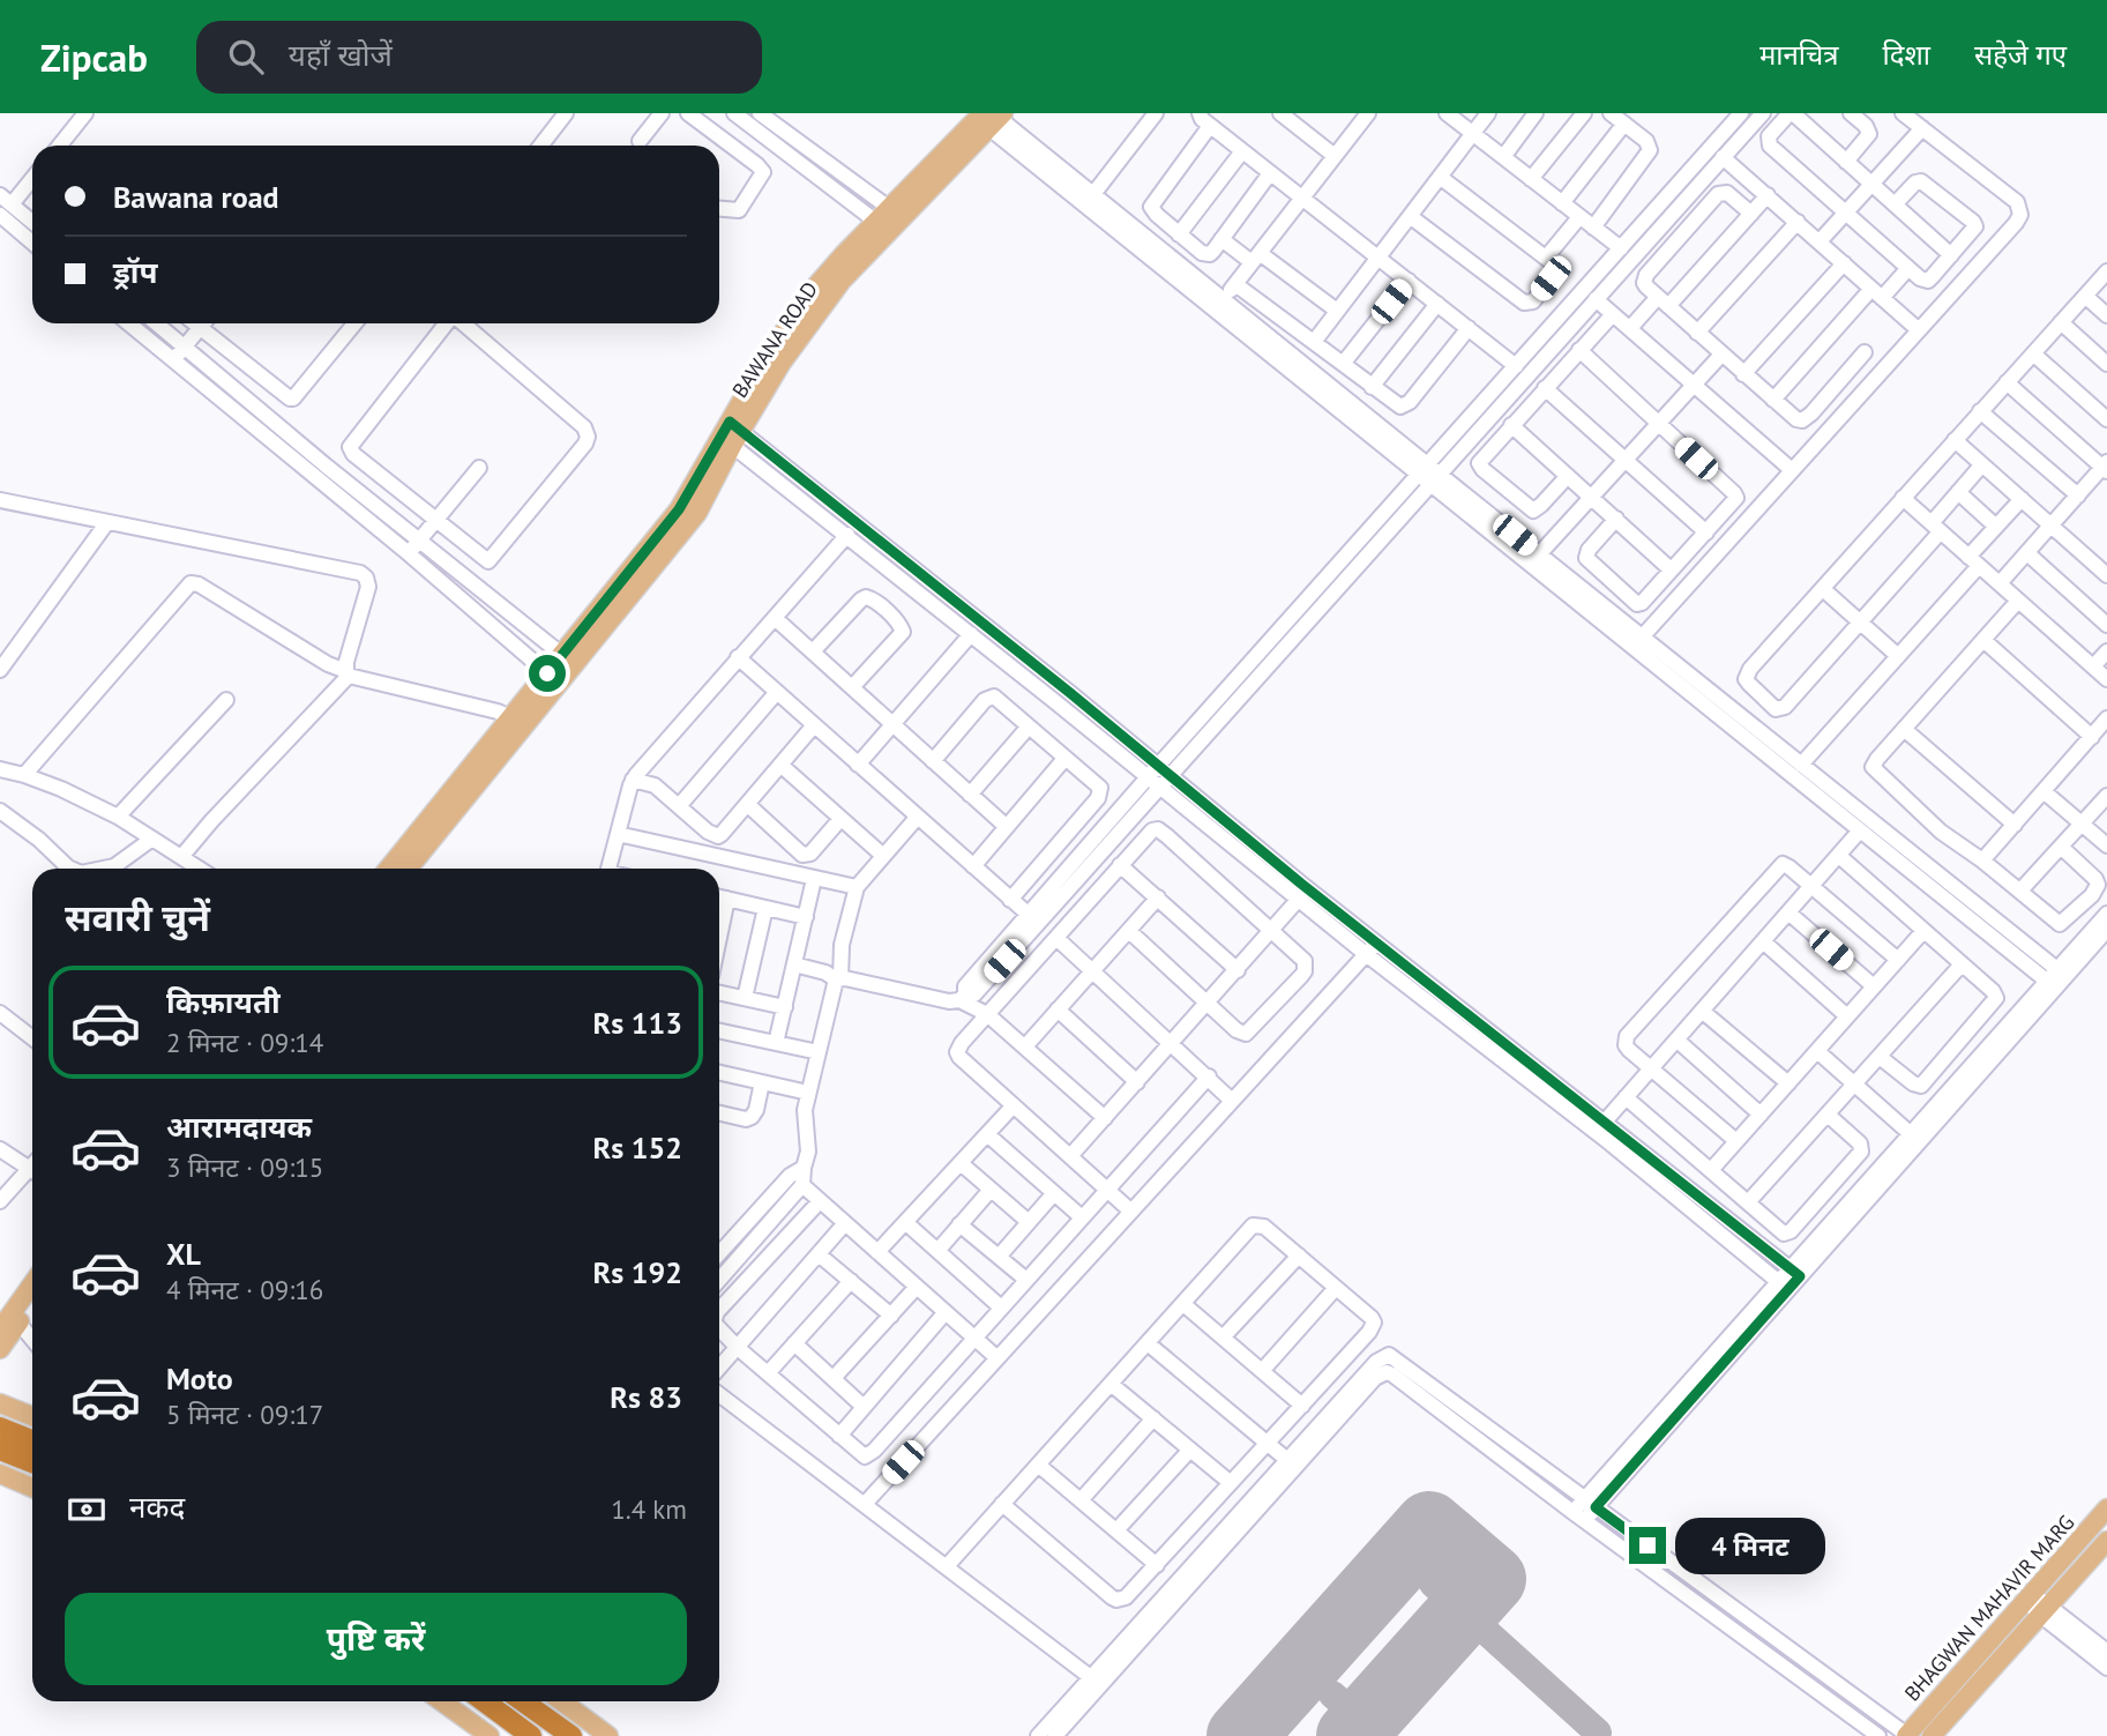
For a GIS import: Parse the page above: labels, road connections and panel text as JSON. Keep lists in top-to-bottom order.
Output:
{
  "streets": {
    "main road": ["BAWANA ROAD", "BHAGWAN MAHAVIR MARG"]
  },
  "page": {
    "header": "Zipcab",
    "search": "यहाँ खोजें",
    "nav": ["मानचित्र", "दिशा", "सहेजे गए"],
    "banner": ["Bawana road", "ड्रॉप"],
    "heading": "सवारी चुनें",
    "list": [
      {
        "name": "किफ़ायती",
        "note": "2 मिनट · 09:14",
        "value": "Rs 113"
      },
      {
        "name": "आरामदायक",
        "note": "3 मिनट · 09:15",
        "value": "Rs 152"
      },
      {
        "name": "XL",
        "note": "4 मिनट · 09:16",
        "value": "Rs 192"
      },
      {
        "name": "Moto",
        "note": "5 मिनट · 09:17",
        "value": "Rs 83"
      }
    ],
    "pay": ["नकद", "1.4 km"],
    "bubble": "4 मिनट",
    "buttons": "पुष्टि करें"
  }
}
